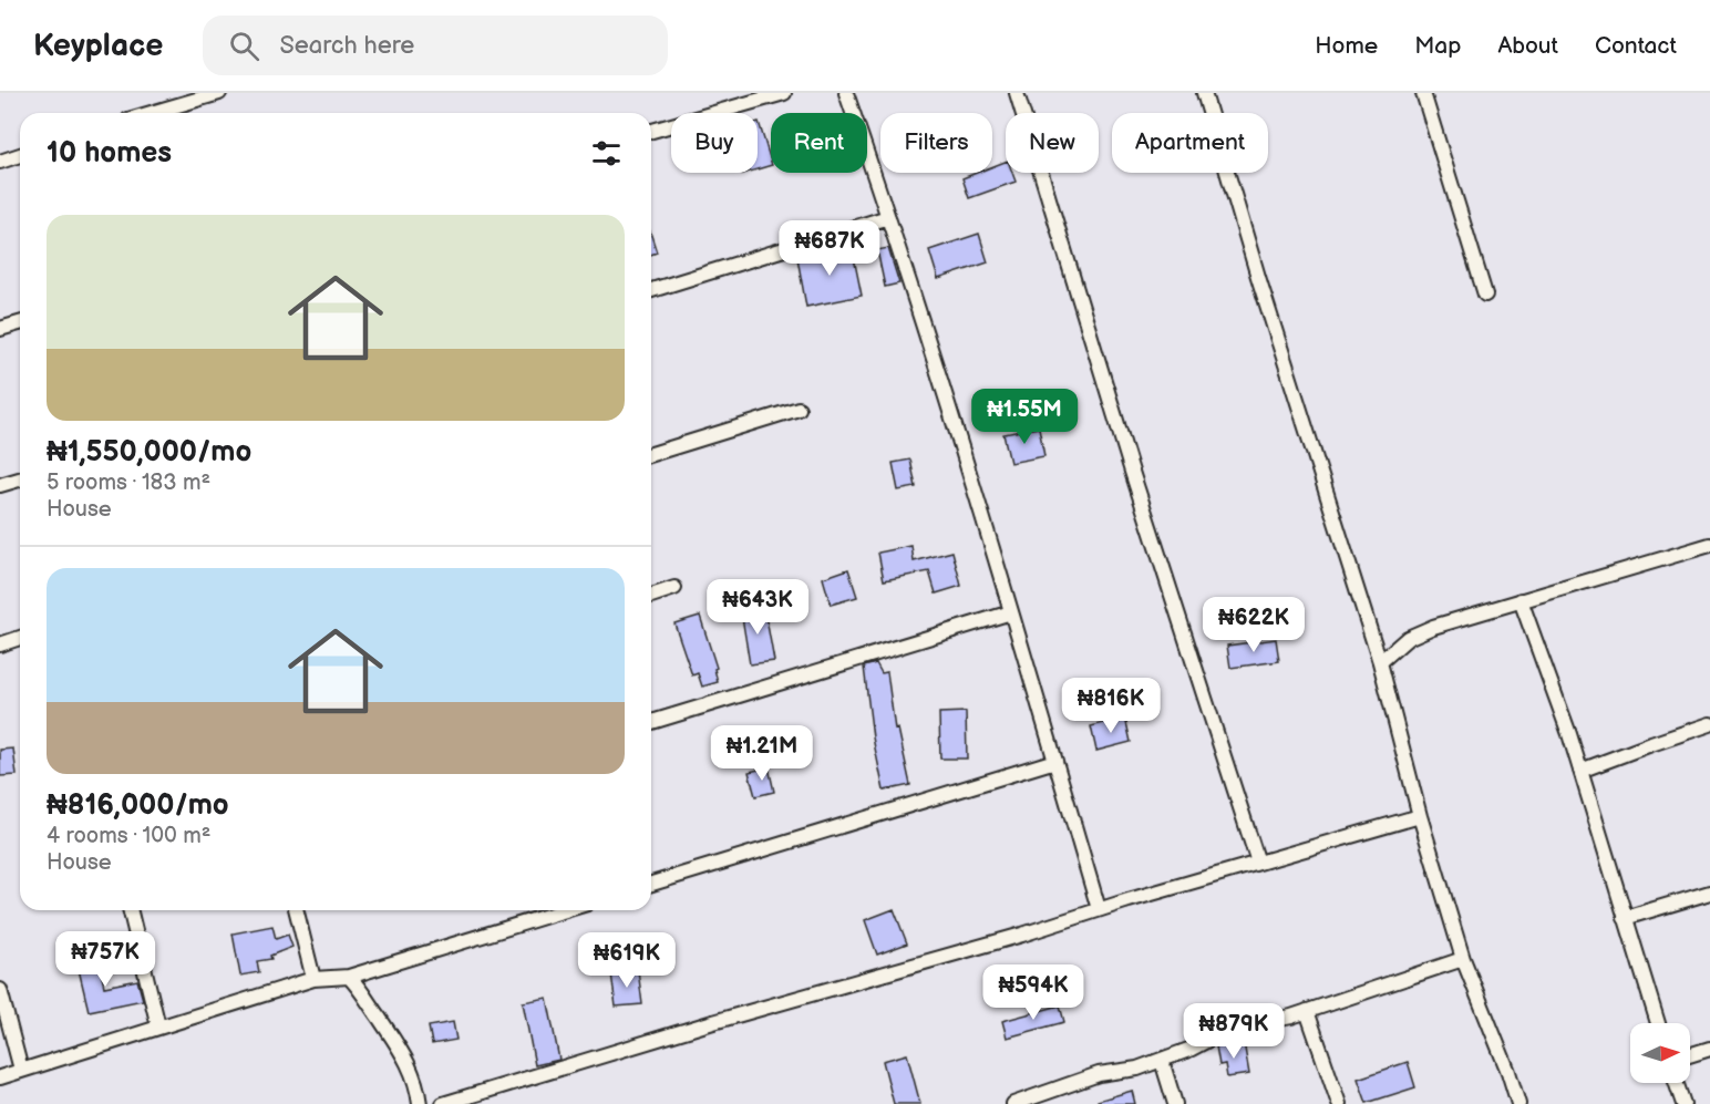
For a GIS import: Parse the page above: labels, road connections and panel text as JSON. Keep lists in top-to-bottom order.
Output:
{
  "north": "right",
  "page": {
    "header": "Keyplace",
    "search": "Search here",
    "nav": [
      "Home",
      "Map",
      "About",
      "Contact"
    ],
    "chip": [
      "Buy",
      "Rent",
      "Filters",
      "New",
      "Apartment"
    ],
    "heading": "10 homes",
    "list": [
      {
        "name": "₦1,550,000/mo",
        "note": "5 rooms · 183 m² · House"
      },
      {
        "name": "₦816,000/mo",
        "note": "4 rooms · 100 m² · House"
      }
    ],
    "price": [
      "₦687K",
      "₦1.55M",
      "₦643K",
      "₦622K",
      "₦816K",
      "₦1.21M",
      "₦757K",
      "₦619K",
      "₦594K",
      "₦879K"
    ]
  }
}
